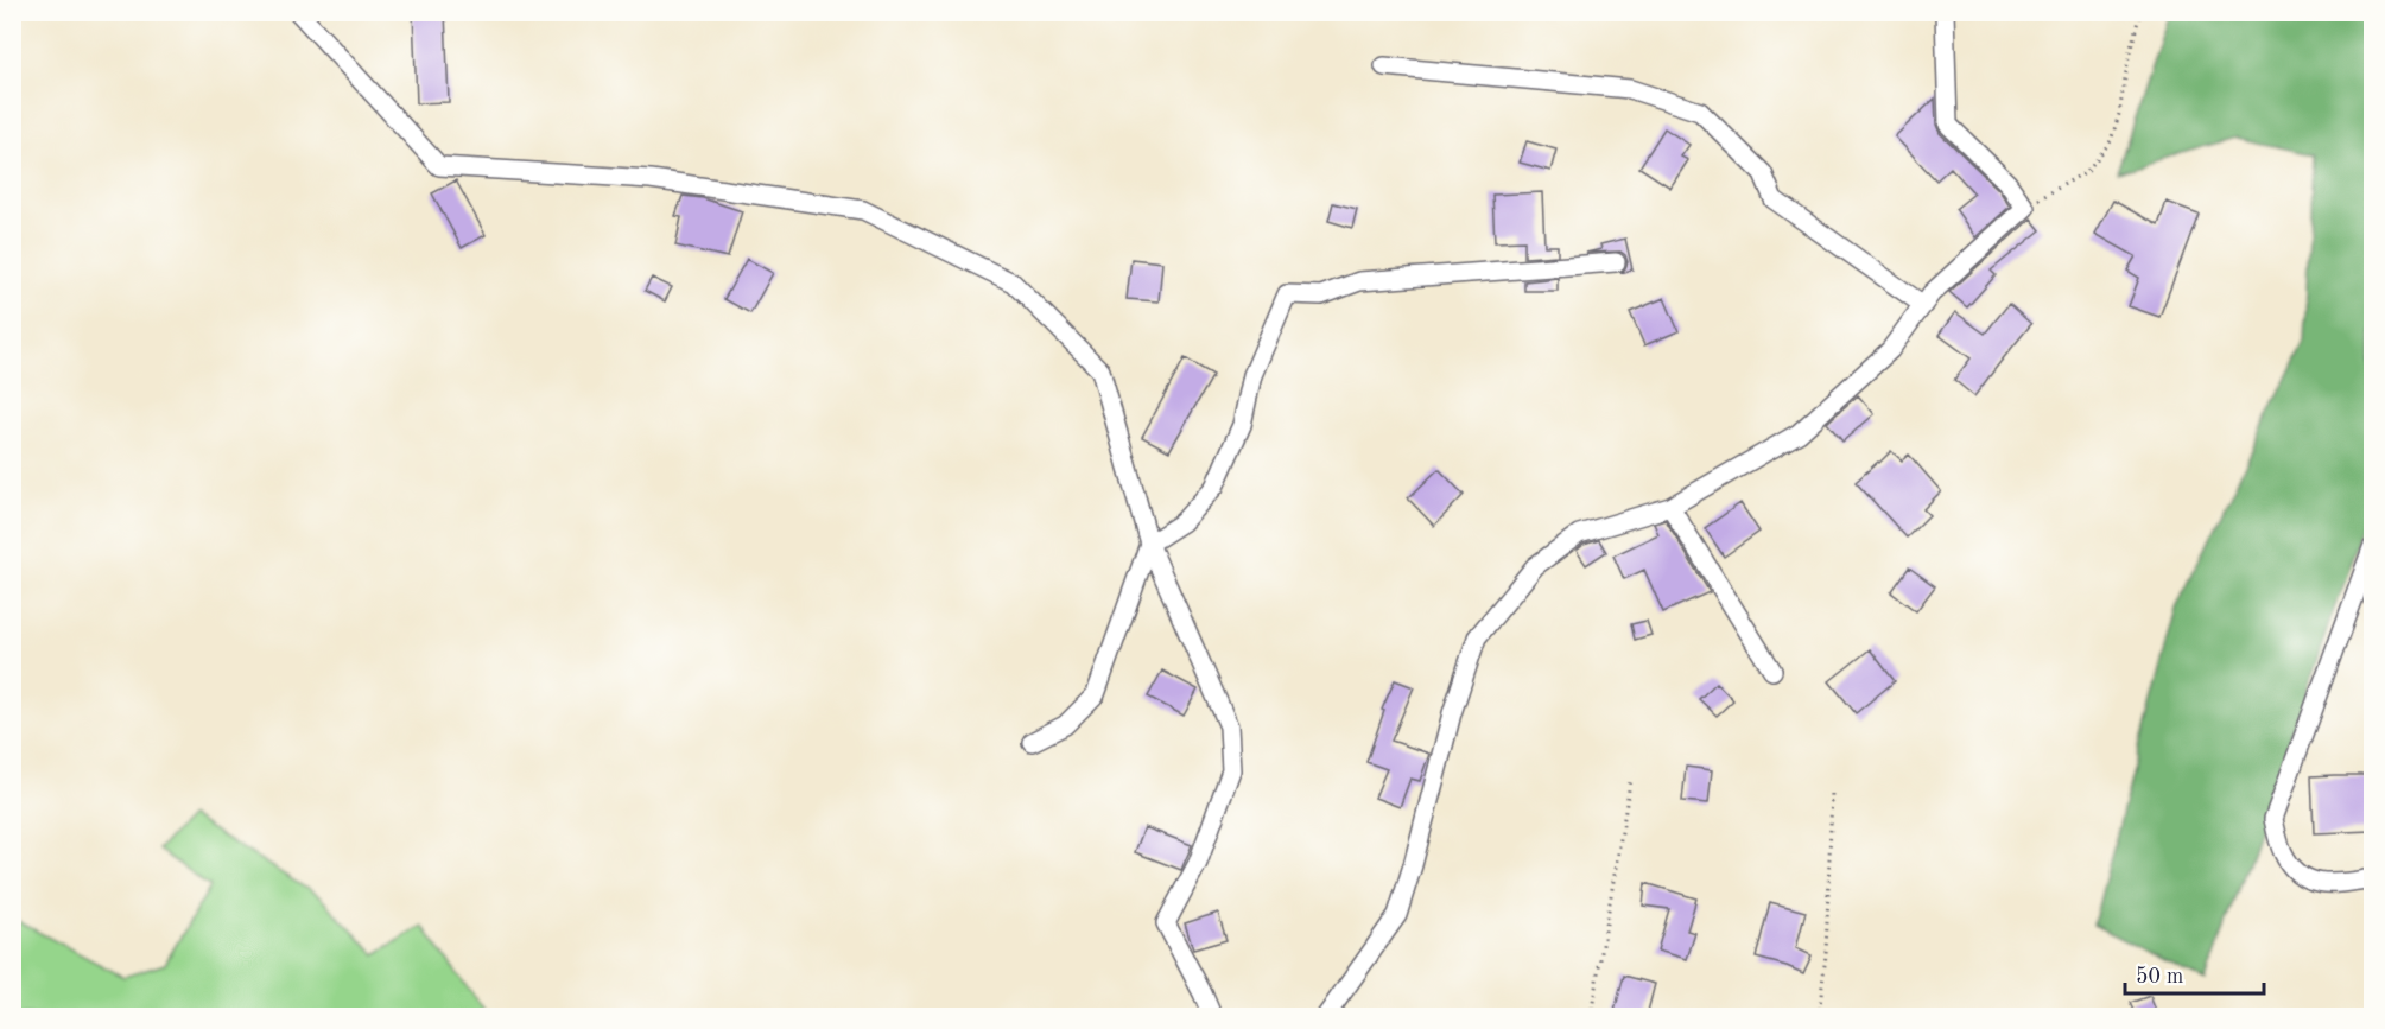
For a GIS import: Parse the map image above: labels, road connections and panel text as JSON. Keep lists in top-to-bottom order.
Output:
{
  "scale_bar": "50 m"
}
